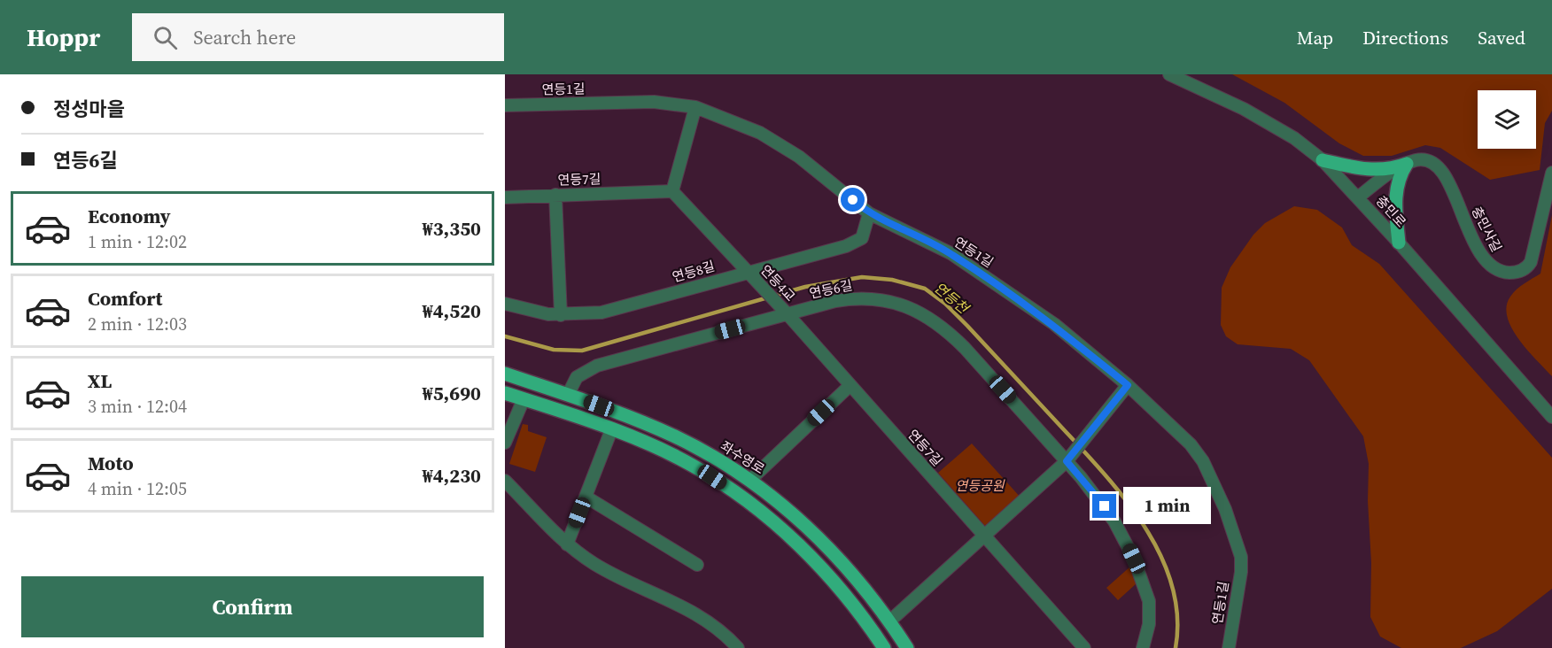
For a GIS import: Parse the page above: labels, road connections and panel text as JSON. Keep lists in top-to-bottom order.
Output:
{
  "streets": {
    "main road": ["좌수영로"],
    "street": [
      "연등1길",
      "연등7길",
      "충민로",
      "충민사길",
      "연등8길",
      "연등4교",
      "연등6길"
    ]
  },
  "crossings": [
    ["연등1길", "연등8길"],
    ["연등7길", "연등4교"],
    ["연등7길", "연등6길"],
    ["연등8길", "연등4교"],
    ["연등4교", "연등6길"],
    ["연등6길", "좌수영로"]
  ],
  "water": ["연등천"],
  "parks": ["연등공원"],
  "page": {
    "header": "Hoppr",
    "search": "Search here",
    "nav": ["Map", "Directions", "Saved"],
    "banner": ["정성마을", "연등6길"],
    "list": [
      {
        "name": "Economy",
        "note": "1 min · 12:02",
        "value": "₩3,350"
      },
      {
        "name": "Comfort",
        "note": "2 min · 12:03",
        "value": "₩4,520"
      },
      {
        "name": "XL",
        "note": "3 min · 12:04",
        "value": "₩5,690"
      },
      {
        "name": "Moto",
        "note": "4 min · 12:05",
        "value": "₩4,230"
      }
    ],
    "bubble": "1 min",
    "buttons": "Confirm"
  }
}
